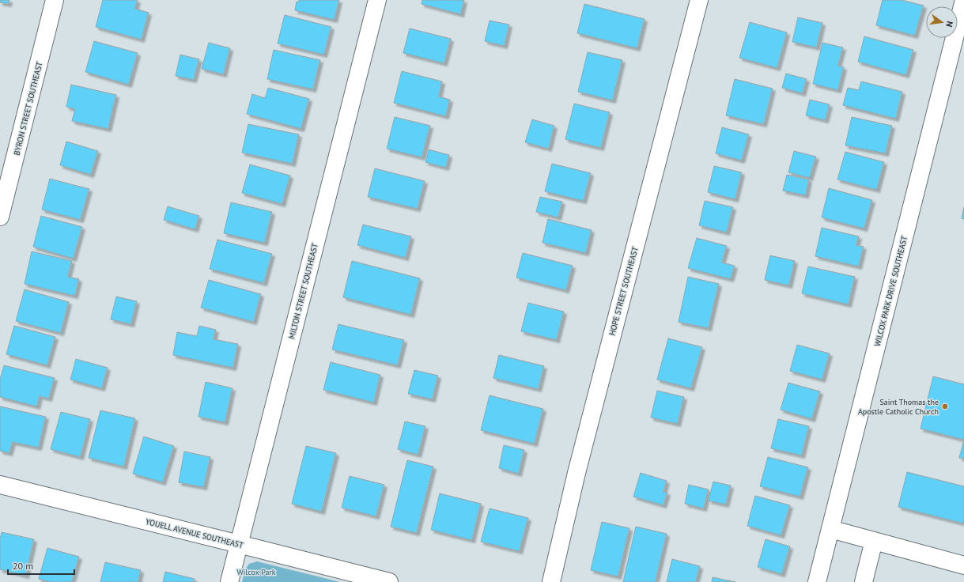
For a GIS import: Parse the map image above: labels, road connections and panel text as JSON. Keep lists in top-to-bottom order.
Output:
{
  "streets": {
    "street": [
      "BYRON STREET SOUTHEAST",
      "MILTON STREET SOUTHEAST",
      "HOPE STREET SOUTHEAST",
      "WILCOX PARK DRIVE SOUTHEAST",
      "YOUELL AVENUE SOUTHEAST"
    ]
  },
  "crossings": [
    ["MILTON STREET SOUTHEAST", "YOUELL AVENUE SOUTHEAST"]
  ],
  "parks": ["Wilcox Park"],
  "places": ["Saint Thomas the Apostle Catholic Church"],
  "scale_bar": "20 m",
  "north": "right"
}
